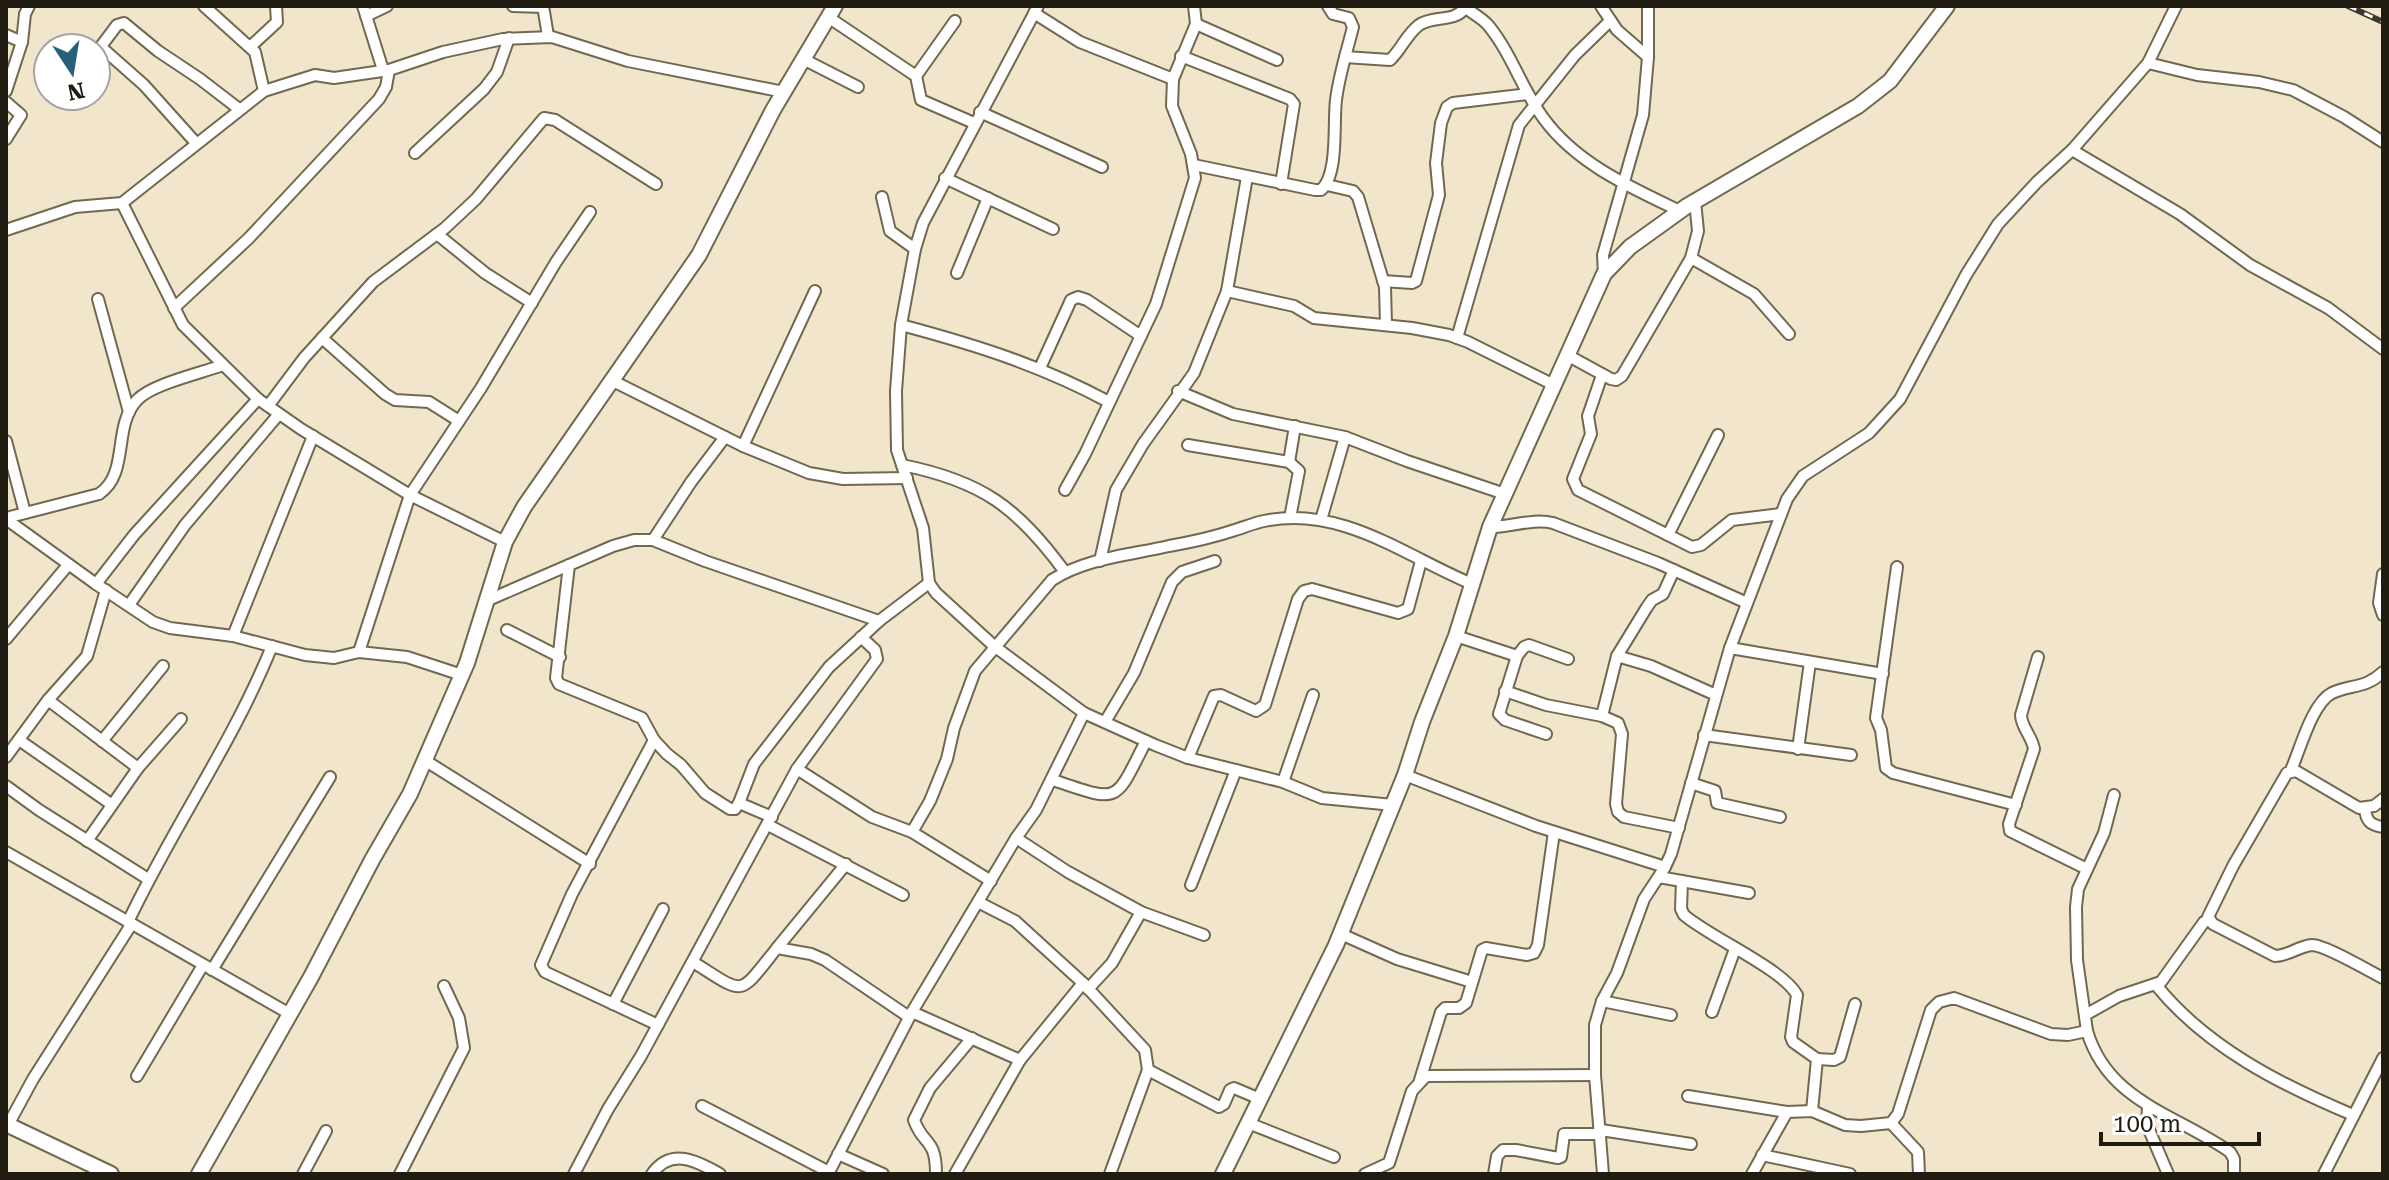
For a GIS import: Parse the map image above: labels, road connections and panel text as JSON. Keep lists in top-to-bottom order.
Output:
{
  "scale_bar": "100 m",
  "north": "bottom"
}
